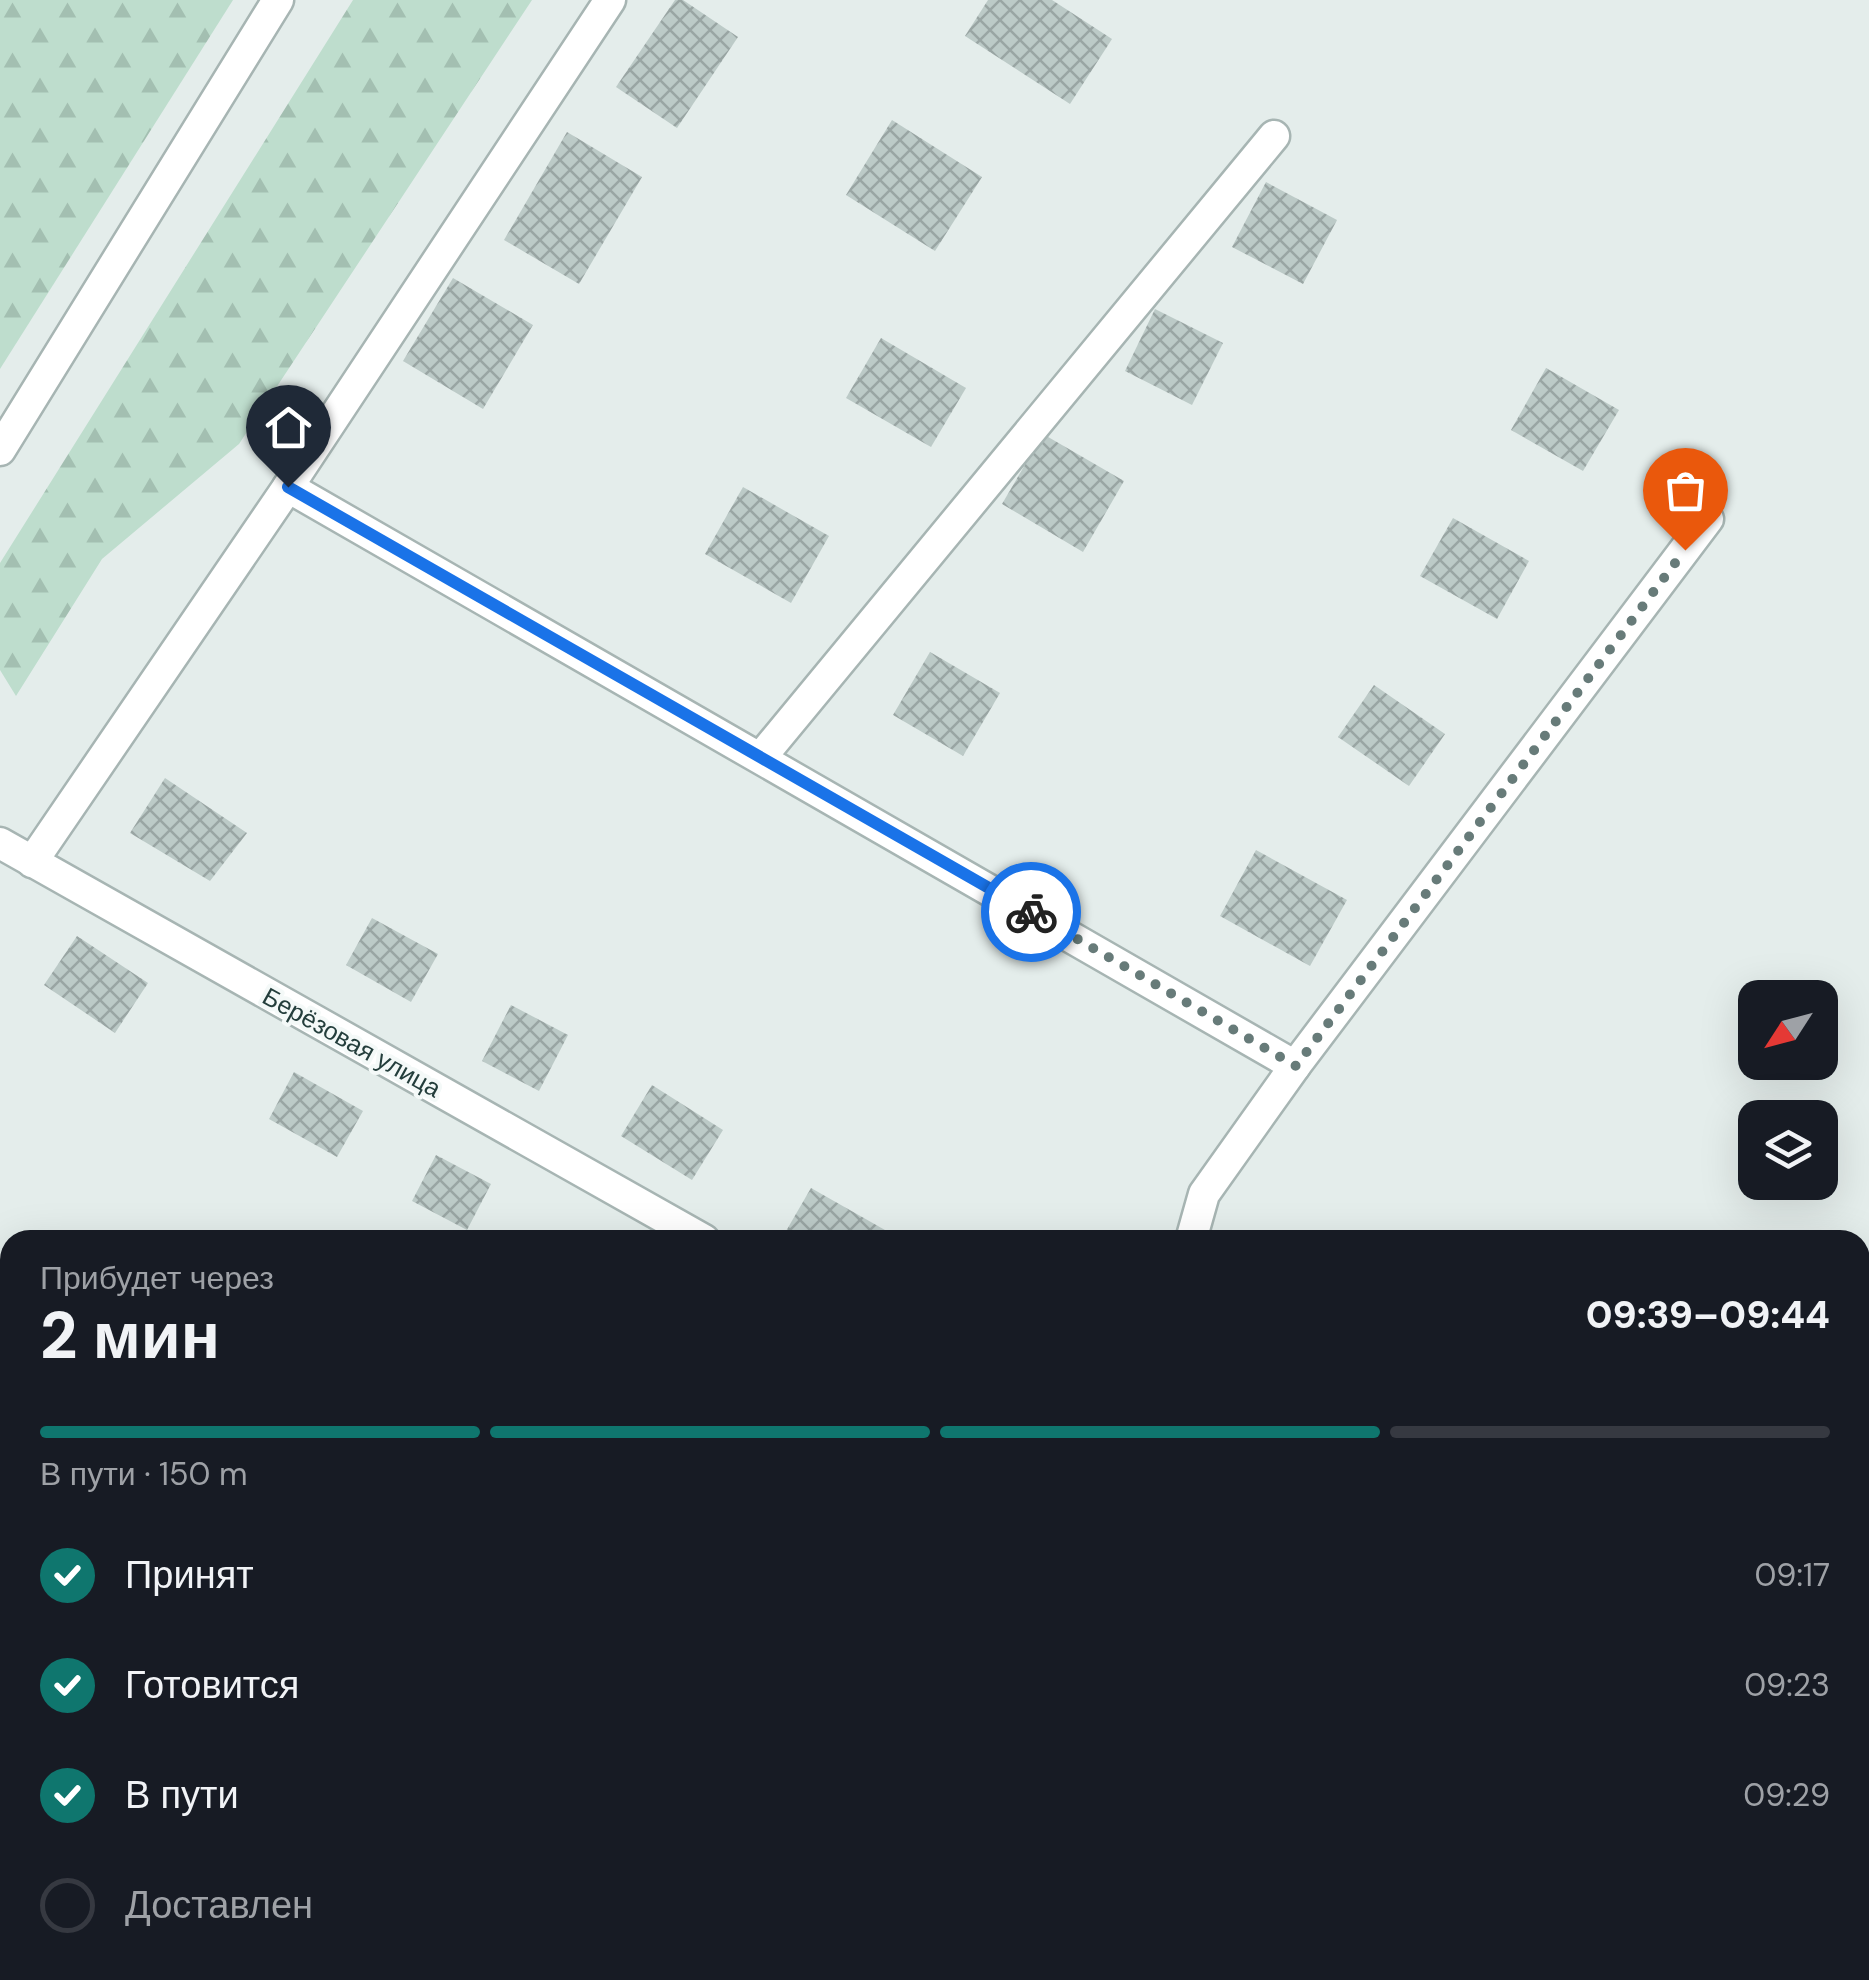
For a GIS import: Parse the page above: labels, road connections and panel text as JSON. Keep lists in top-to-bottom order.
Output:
{
  "streets": {
    "street": ["Берёзовая улица"]
  },
  "north": "bottom left",
  "page": {
    "heading": ["2 мин", "Прибудет через", "09:39–09:44"],
    "bar": "В пути · 150 m",
    "list": [
      ["Принят", "09:17"],
      ["Готовится", "09:23"],
      ["В пути", "09:29"],
      "Доставлен"
    ]
  }
}
